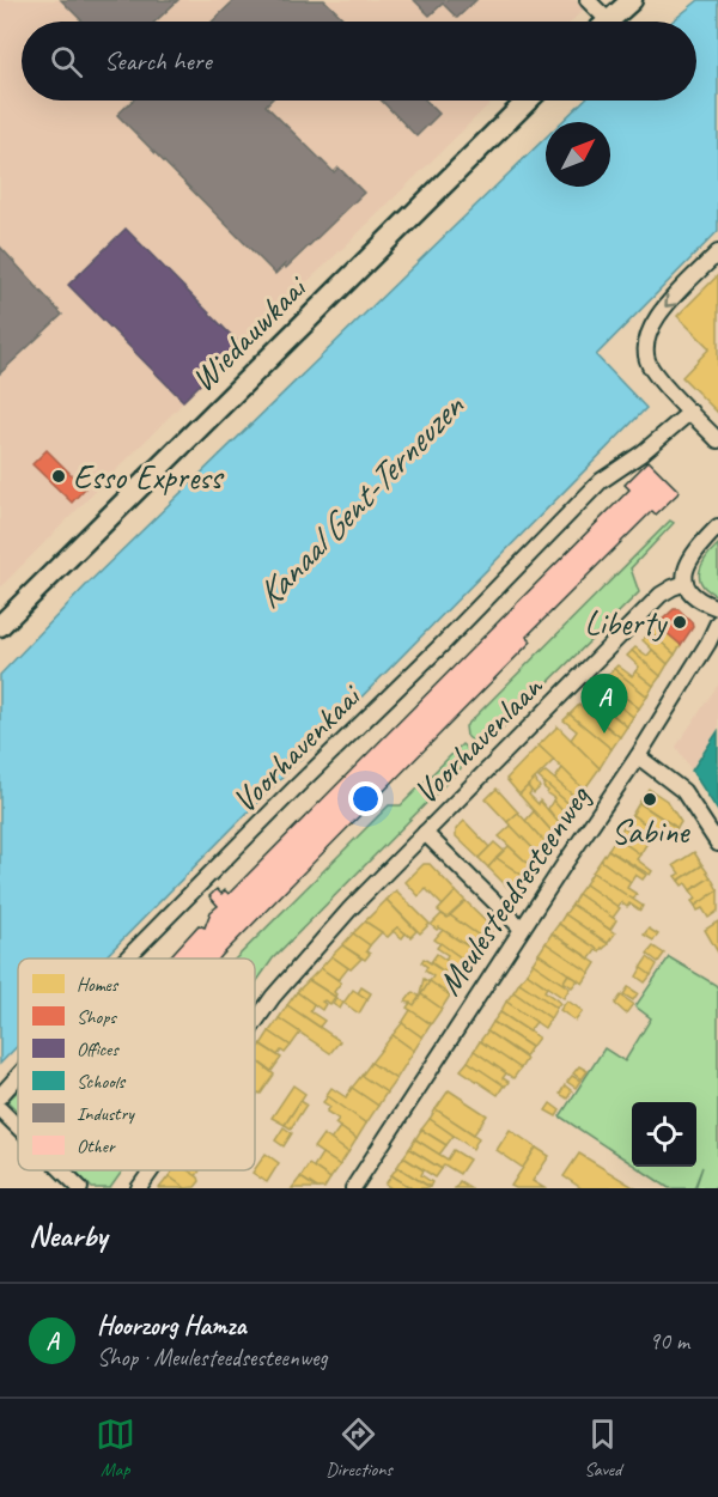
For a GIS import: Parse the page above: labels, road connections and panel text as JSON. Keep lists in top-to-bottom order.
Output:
{
  "streets": {
    "main road": ["Wiedauwkaai"],
    "street": ["Voorhavenlaan", "Voorhavenkaai", "Meulesteedsesteenweg"]
  },
  "water": ["Kanaal Gent-Terneuzen"],
  "places": ["Esso Express", "Liberty", "Sabine"],
  "legend": [
    "Homes",
    "Shops",
    "Offices",
    "Schools",
    "Industry",
    "Other"
  ],
  "north": "top right",
  "page": {
    "search": "Search here",
    "pins": "A",
    "heading": "Nearby",
    "list": [
      {
        "mark": "A",
        "name": "Hoorzorg Hamza",
        "note": "Shop · Meulesteedsesteenweg",
        "value": "90 m"
      }
    ],
    "nav": ["Map", "Directions", "Saved"]
  }
}
